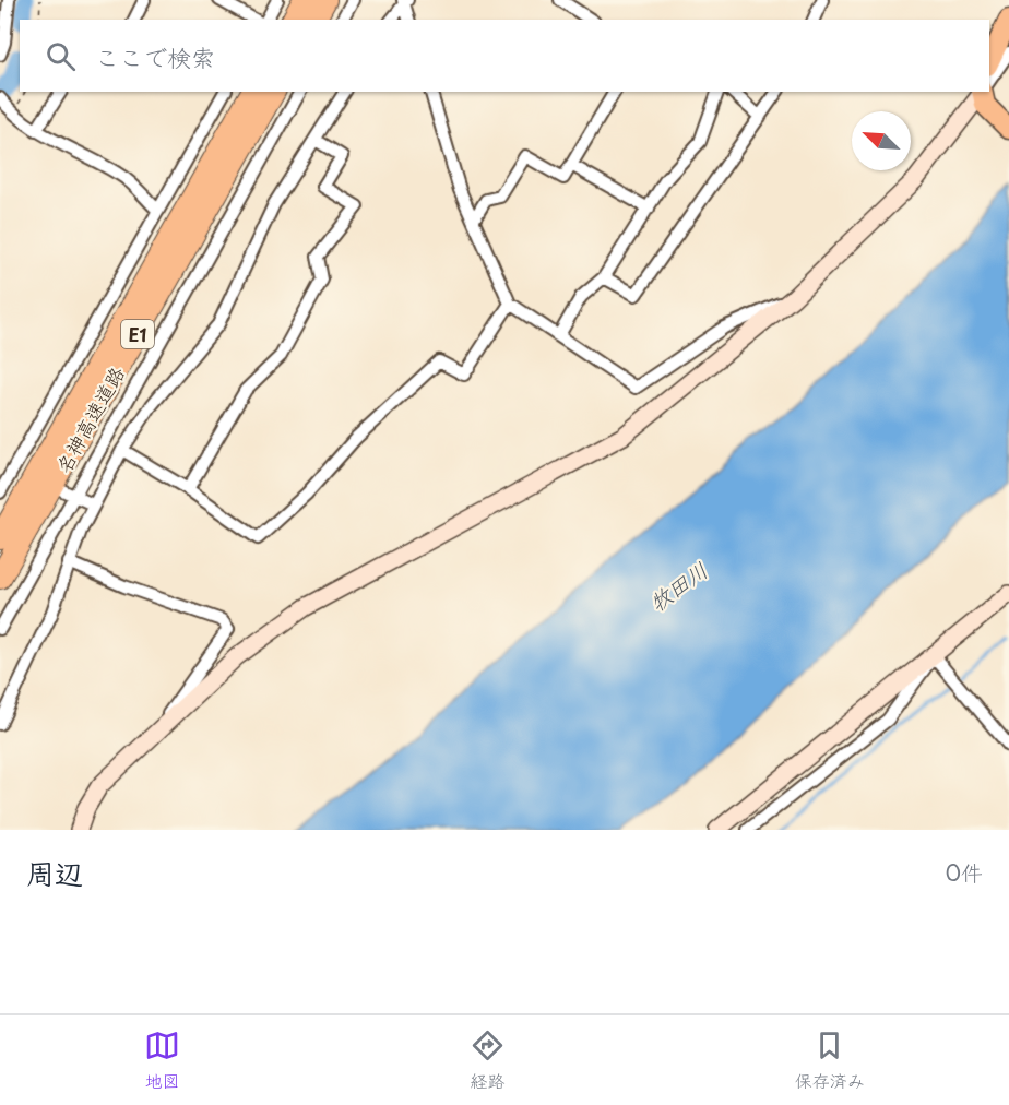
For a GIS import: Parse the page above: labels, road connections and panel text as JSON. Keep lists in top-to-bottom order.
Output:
{
  "streets": {
    "highway": ["E1", "名神高速道路"]
  },
  "water": ["牧田川"],
  "north": "top left",
  "page": {
    "search": "ここで検索",
    "heading": ["周辺", "0件"],
    "nav": ["地図", "経路", "保存済み"]
  }
}
